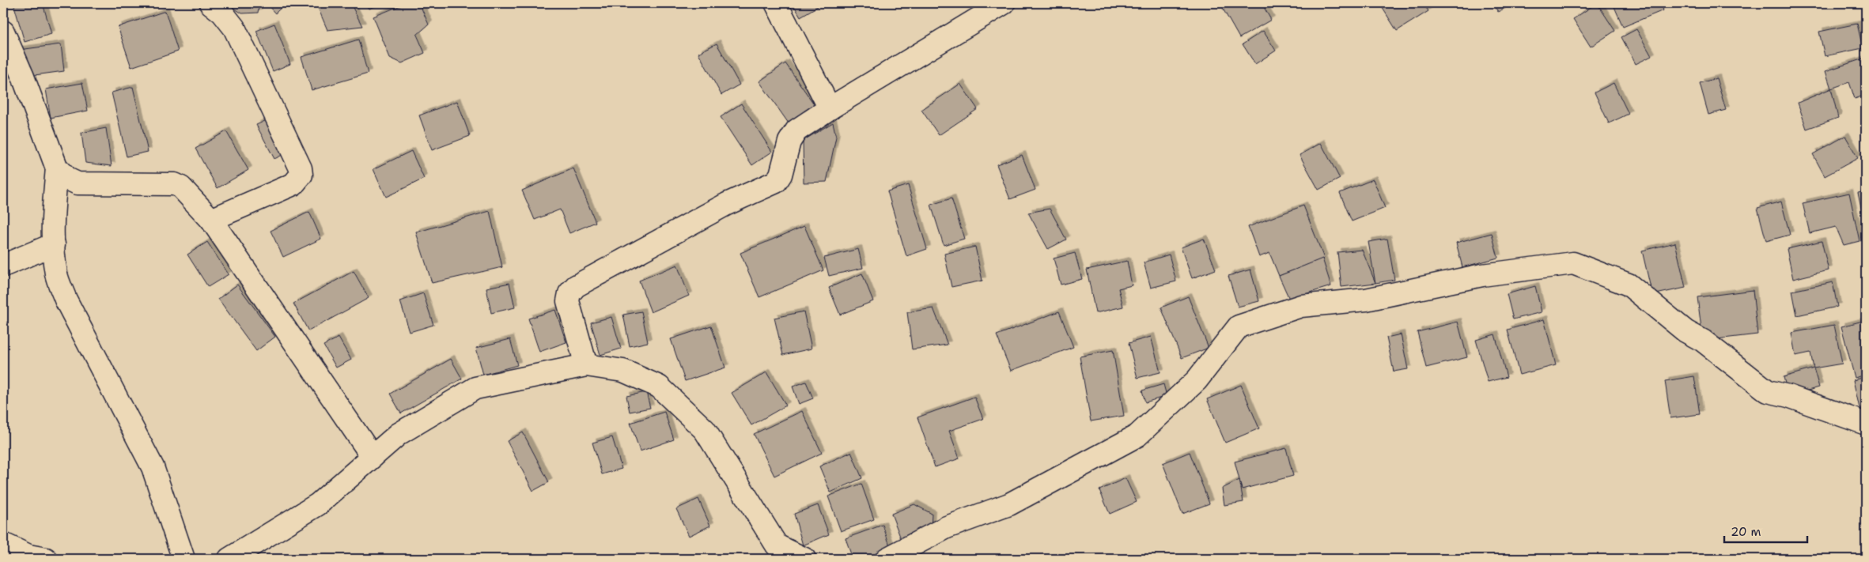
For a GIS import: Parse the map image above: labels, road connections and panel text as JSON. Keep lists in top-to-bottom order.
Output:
{
  "scale_bar": "20 m"
}
